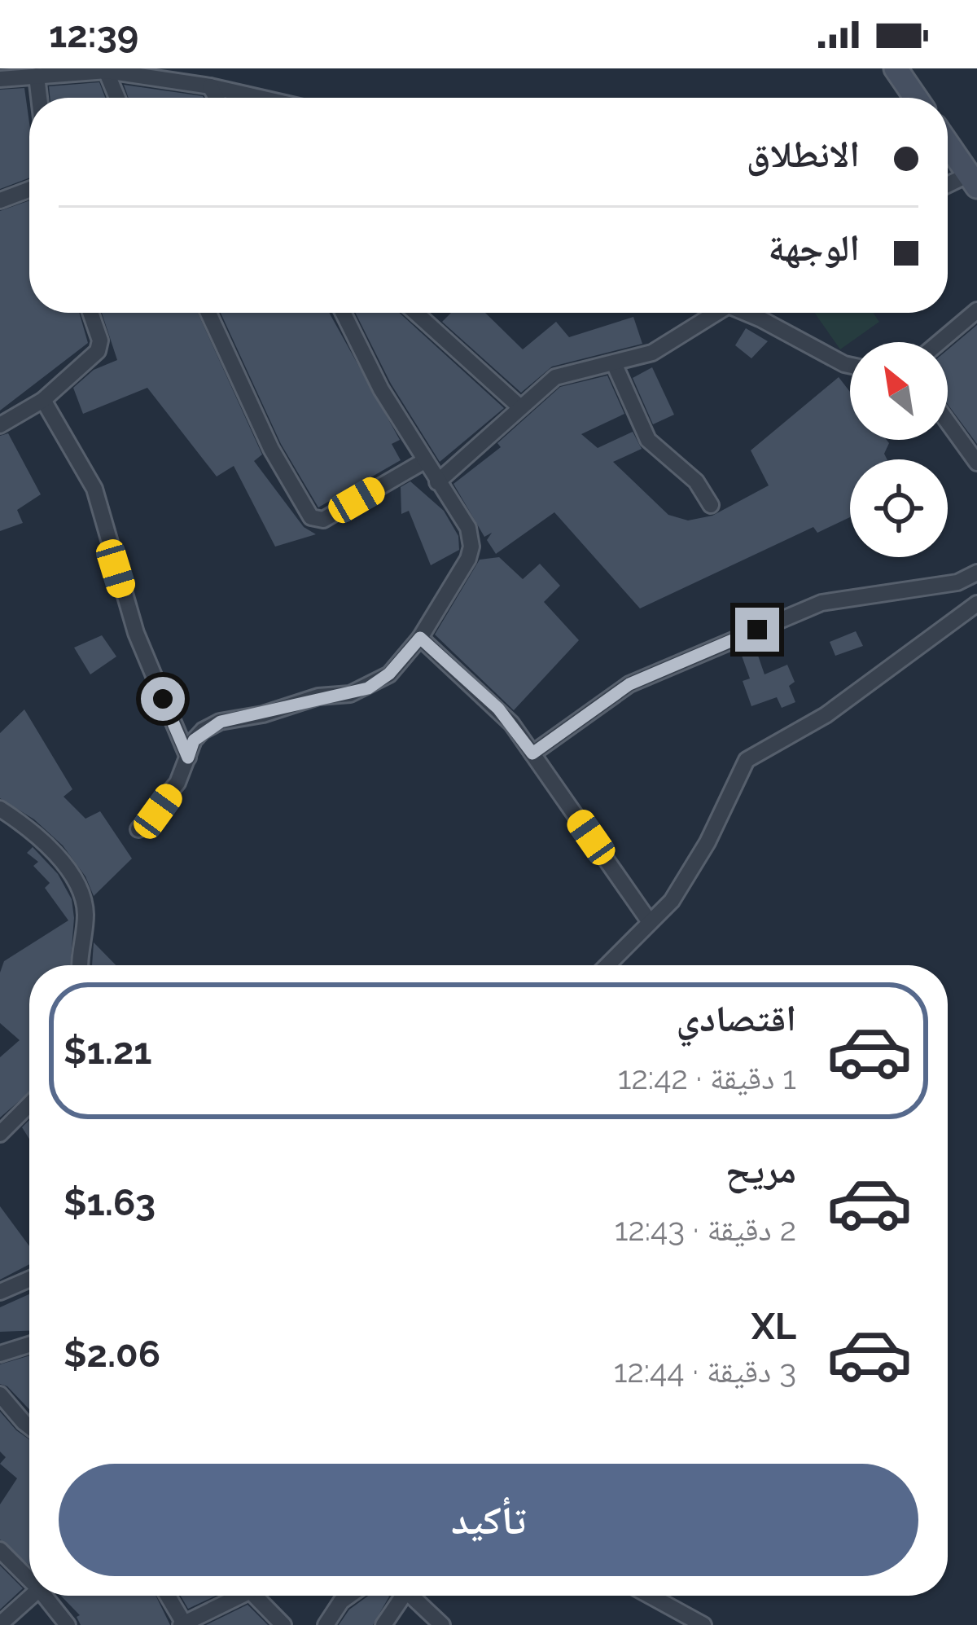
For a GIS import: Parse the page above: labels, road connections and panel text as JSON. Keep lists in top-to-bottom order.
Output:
{
  "north": "top left",
  "page": {
    "status": "12:39",
    "banner": ["الانطلاق", "الوجهة"],
    "list": [
      {
        "name": "اقتصادي",
        "note": "1 دقيقة · 12:42",
        "value": "$1.21"
      },
      {
        "name": "مريح",
        "note": "2 دقيقة · 12:43",
        "value": "$1.63"
      },
      {
        "name": "XL",
        "note": "3 دقيقة · 12:44",
        "value": "$2.06"
      }
    ],
    "buttons": "تأكيد"
  }
}
